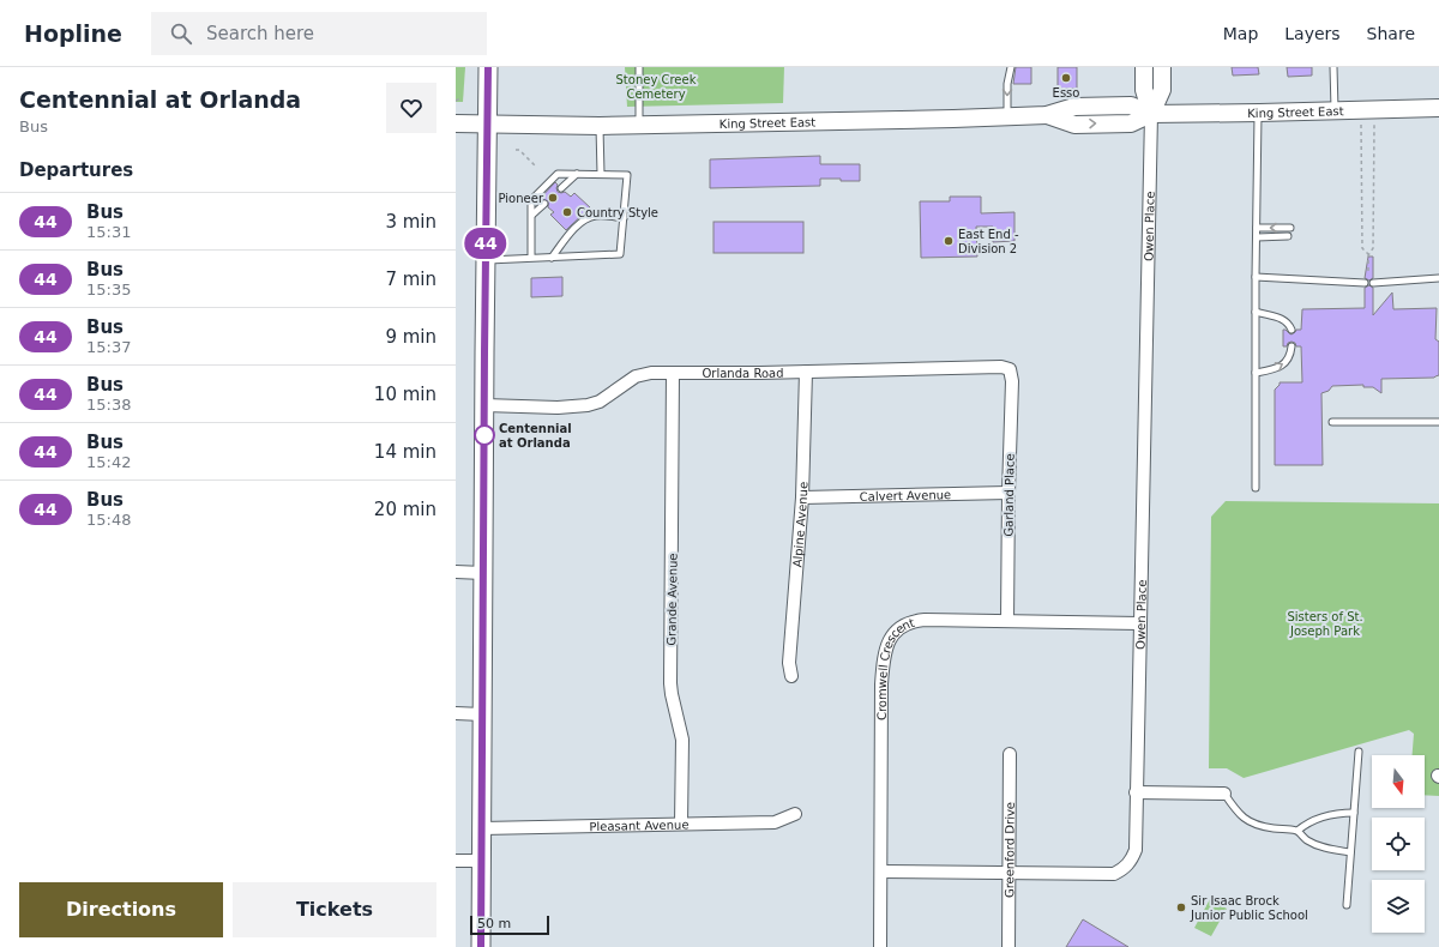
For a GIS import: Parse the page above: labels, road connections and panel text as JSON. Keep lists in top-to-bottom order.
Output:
{
  "streets": {
    "main road": ["King Street East"],
    "street": [
      "Owen Place",
      "Orlanda Road",
      "Calvert Avenue",
      "Garland Place",
      "Alpine Avenue",
      "Grande Avenue",
      "Cromwell Crescent",
      "Pleasant Avenue",
      "Greenford Drive"
    ]
  },
  "crossings": [
    ["King Street East", "Owen Place"],
    ["Owen Place", "Cromwell Crescent"],
    ["Owen Place", "Greenford Drive"],
    ["Orlanda Road", "Garland Place"],
    ["Orlanda Road", "Alpine Avenue"],
    ["Orlanda Road", "Grande Avenue"],
    ["Calvert Avenue", "Garland Place"],
    ["Calvert Avenue", "Alpine Avenue"],
    ["Garland Place", "Cromwell Crescent"],
    ["Grande Avenue", "Pleasant Avenue"]
  ],
  "parks": ["Stoney Creek Cemetery", "Sisters of St. Joseph Park"],
  "places": [
    "Esso",
    "Pioneer",
    "Country Style",
    "East End - Division 2",
    "Centennial at Orlanda",
    "Sir Isaac Brock Junior Public School"
  ],
  "lines": ["bus line 44"],
  "scale_bar": "50 m",
  "north": "bottom",
  "page": {
    "header": "Hopline",
    "search": "Search here",
    "nav": ["Map", "Layers", "Share"],
    "heading": [
      ["Centennial at Orlanda", "Bus"],
      "Departures"
    ],
    "on_map": "44",
    "list": [
      {
        "mark": "44",
        "name": "Bus",
        "note": "15:31",
        "value": "3 min"
      },
      {
        "mark": "44",
        "name": "Bus",
        "note": "15:35",
        "value": "7 min"
      },
      {
        "mark": "44",
        "name": "Bus",
        "note": "15:37",
        "value": "9 min"
      },
      {
        "mark": "44",
        "name": "Bus",
        "note": "15:38",
        "value": "10 min"
      },
      {
        "mark": "44",
        "name": "Bus",
        "note": "15:42",
        "value": "14 min"
      },
      {
        "mark": "44",
        "name": "Bus",
        "note": "15:48",
        "value": "20 min"
      }
    ],
    "buttons": ["Directions", "Tickets"],
    "scale": "50 m"
  }
}
